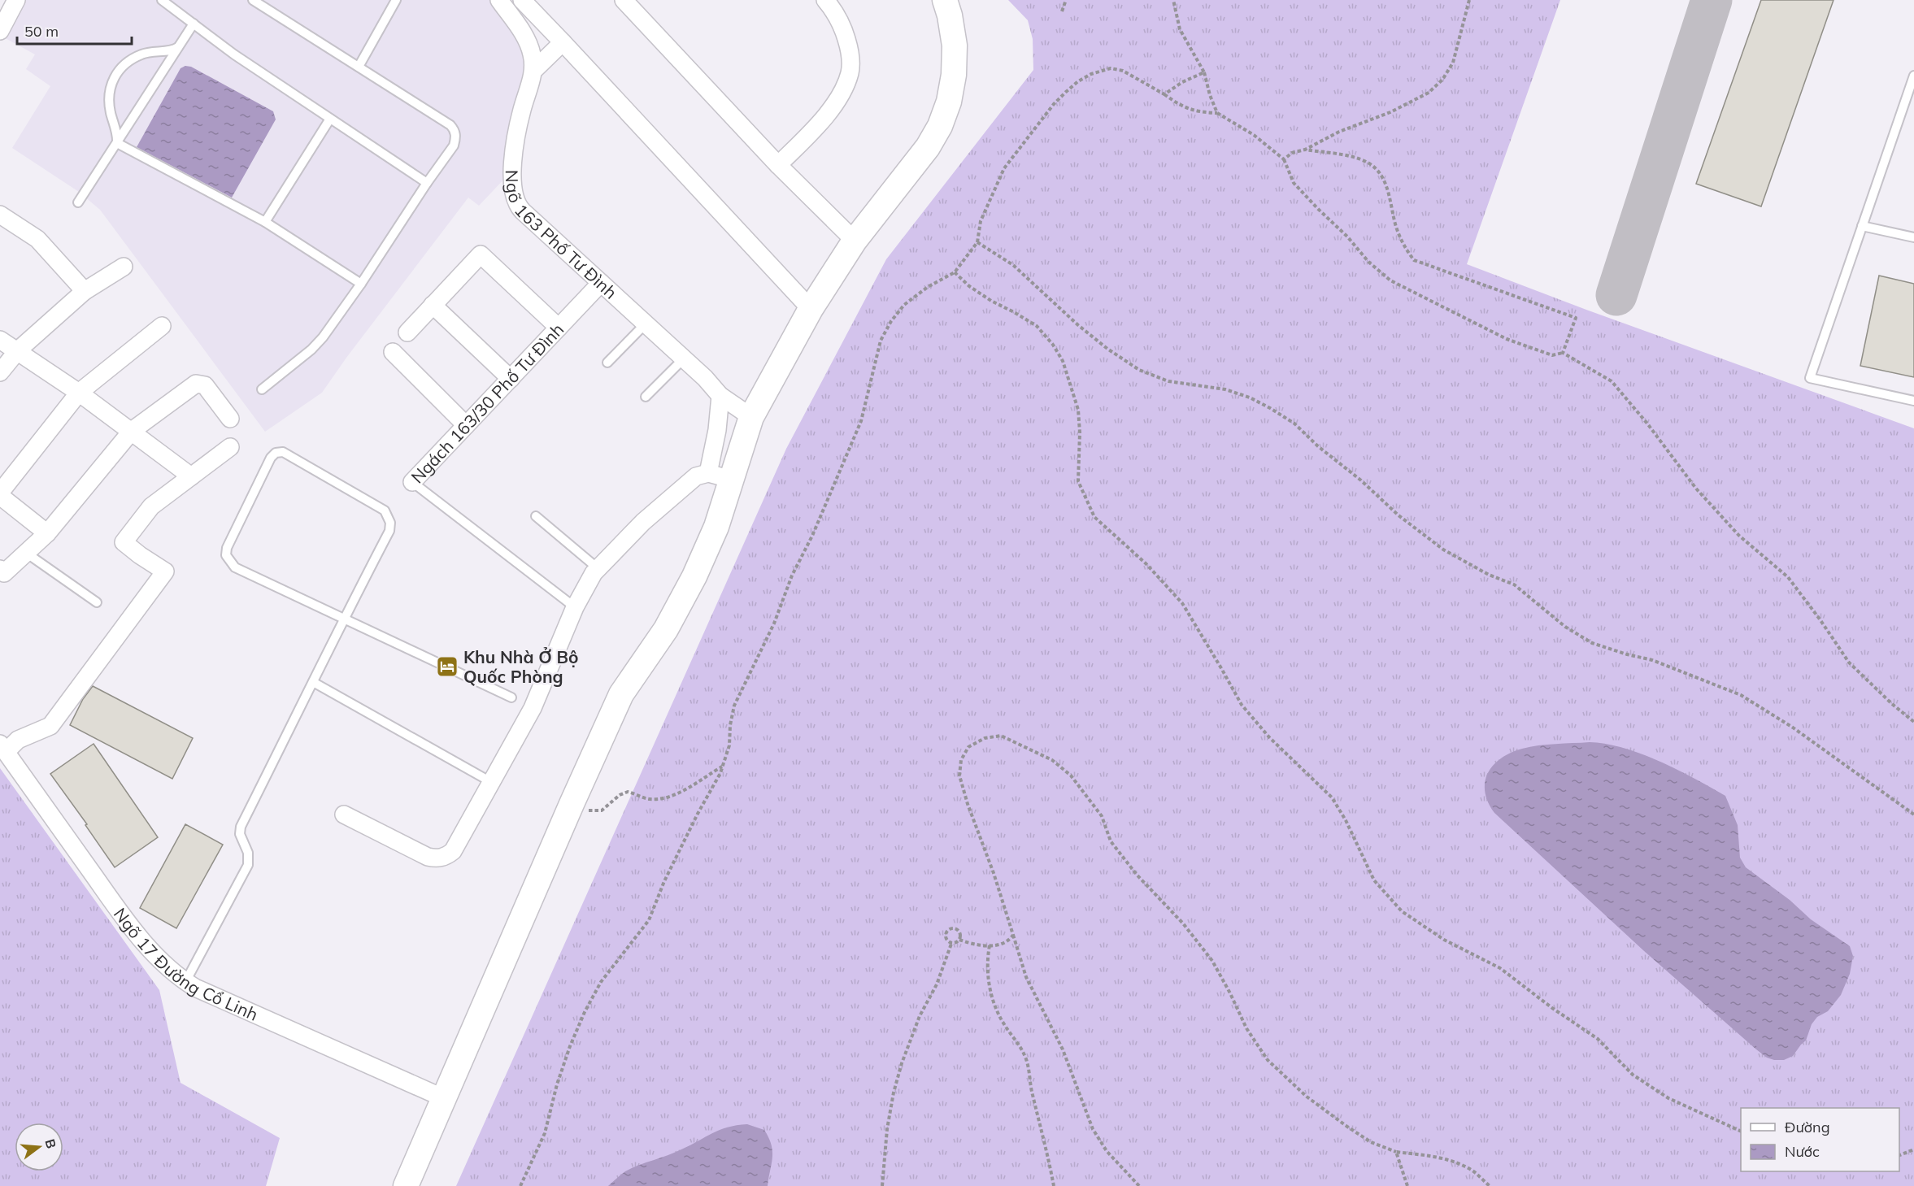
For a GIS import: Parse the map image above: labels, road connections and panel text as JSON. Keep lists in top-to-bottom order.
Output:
{
  "streets": {
    "street": ["Ngõ 163 Phố Tư Đình", "Ngách 163/30 Phố Tư Đình", "Ngõ 17 Đường Cổ Linh"]
  },
  "crossings": [
    ["Ngõ 163 Phố Tư Đình", "Ngách 163/30 Phố Tư Đình"]
  ],
  "places": {
    "hotel": ["Khu Nhà Ở Bộ Quốc Phòng"]
  },
  "legend": ["Đường", "Nước"],
  "scale_bar": "50 m",
  "north": "right"
}
